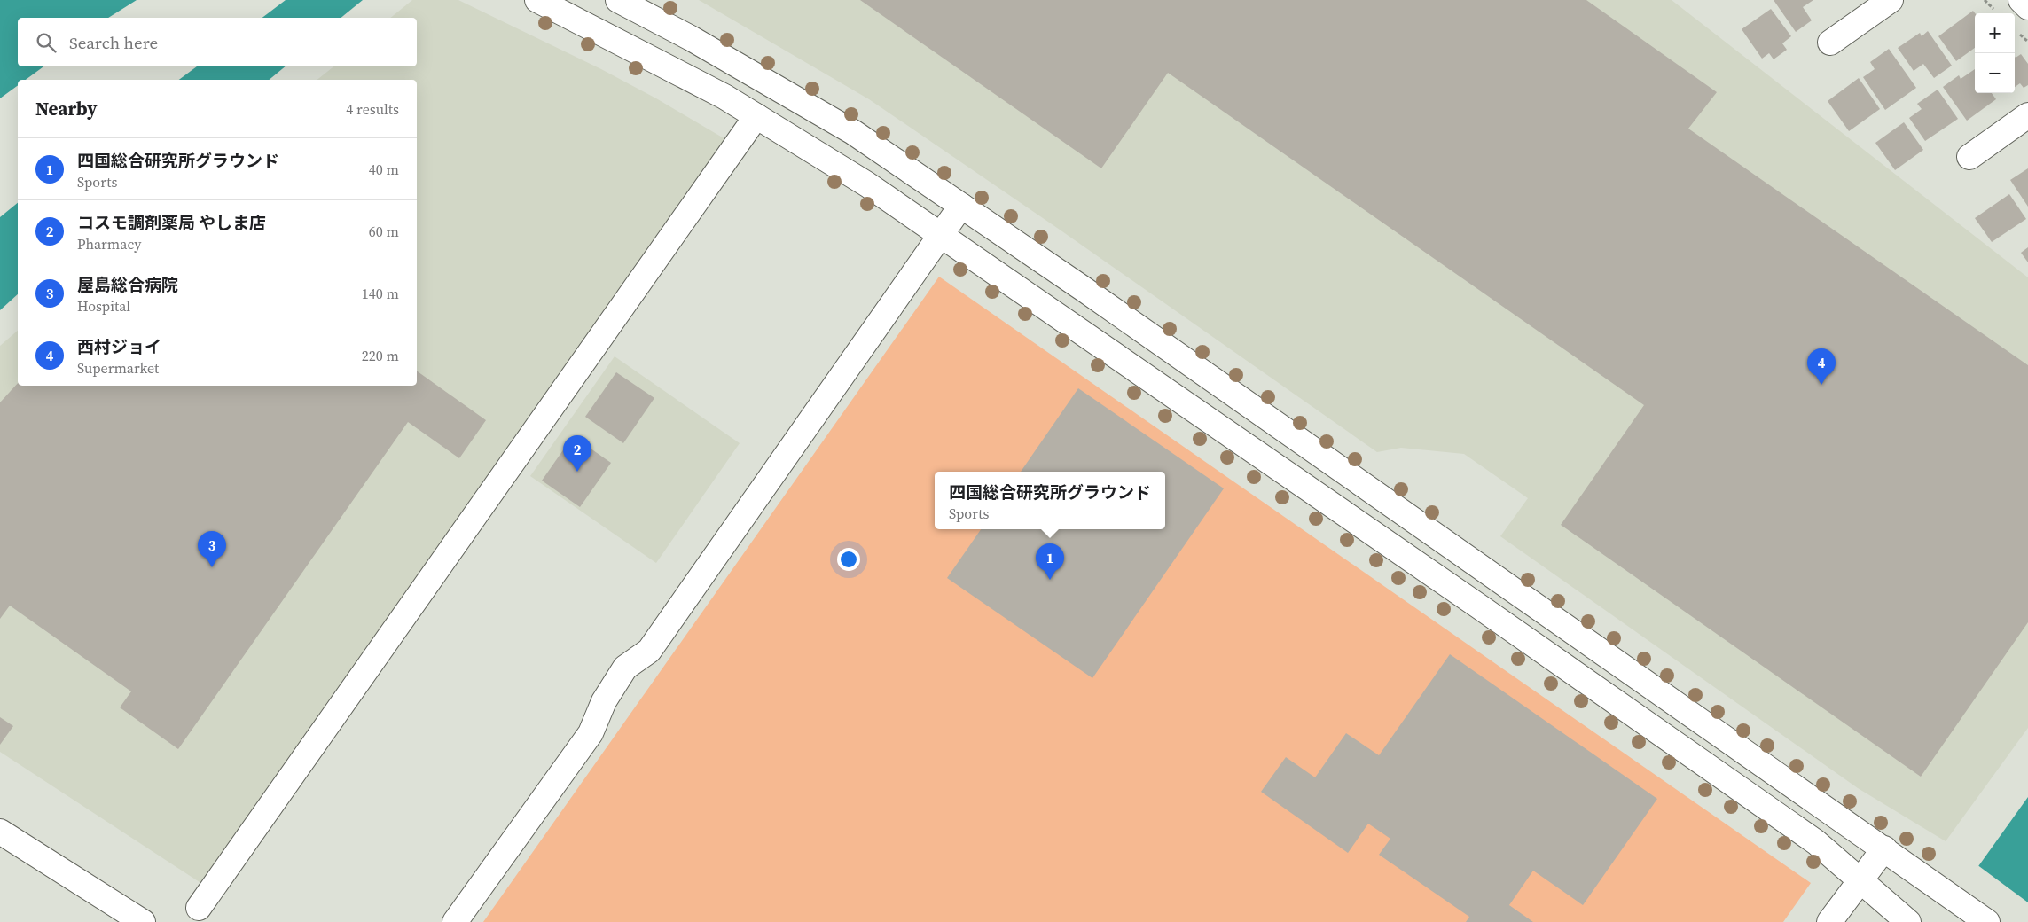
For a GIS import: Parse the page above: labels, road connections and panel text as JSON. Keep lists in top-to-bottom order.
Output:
{
  "page": {
    "map_buttons": ["+", "−"],
    "search": "Search here",
    "heading": ["Nearby", "4 results"],
    "list": [
      {
        "mark": "1",
        "name": "四国総合研究所グラウンド",
        "note": "Sports",
        "value": "40 m"
      },
      {
        "mark": "2",
        "name": "コスモ調剤薬局 やしま店",
        "note": "Pharmacy",
        "value": "60 m"
      },
      {
        "mark": "3",
        "name": "屋島総合病院",
        "note": "Hospital",
        "value": "140 m"
      },
      {
        "mark": "4",
        "name": "西村ジョイ",
        "note": "Supermarket",
        "value": "220 m"
      }
    ],
    "pins": [
      "4",
      "2",
      "3",
      "1"
    ],
    "popup": ["四国総合研究所グラウンド", "Sports"]
  }
}
